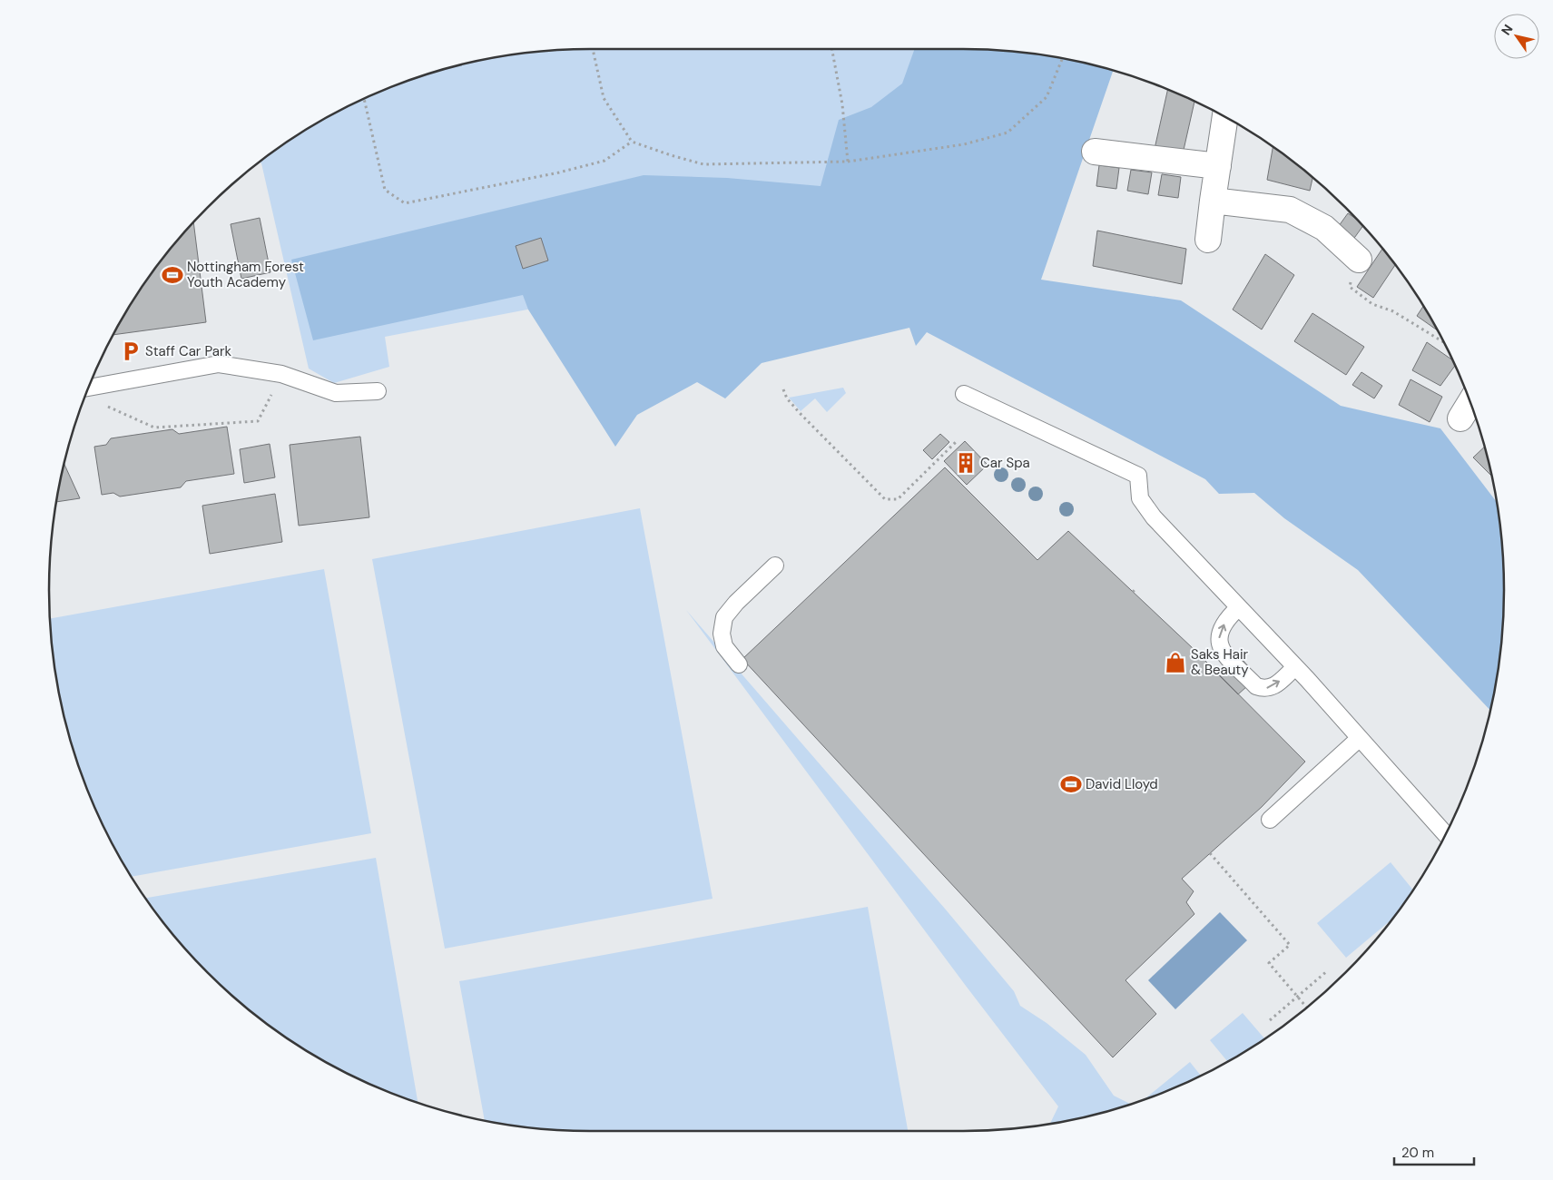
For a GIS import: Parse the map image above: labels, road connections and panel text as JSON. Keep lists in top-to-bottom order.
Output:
{
  "places": {
    "sports": ["Nottingham Forest Youth Academy", "David Lloyd"],
    "parking": ["Staff Car Park"],
    "building": ["Car Spa"],
    "shop": ["Saks Hair & Beauty"]
  },
  "scale_bar": "20 m",
  "north": "top left"
}
